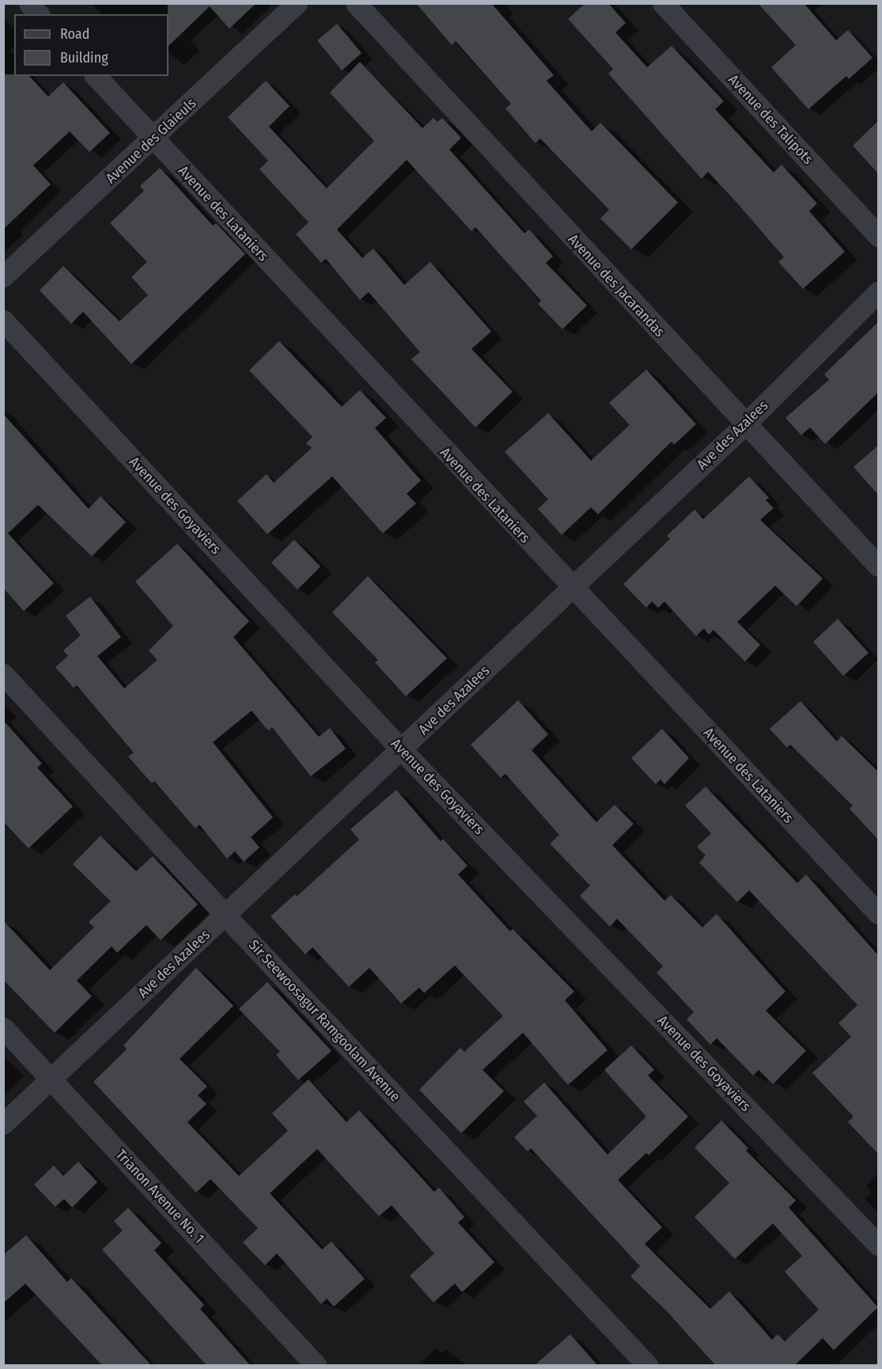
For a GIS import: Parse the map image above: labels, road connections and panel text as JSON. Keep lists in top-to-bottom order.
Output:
{
  "streets": {
    "street": [
      "Avenue des Talipots",
      "Avenue des Glaieuls",
      "Avenue des Lataniers",
      "Avenue des Jacarandas",
      "Ave des Azalees",
      "Avenue des Goyaviers",
      "Sir Seewoosagur Ramgoolam Avenue",
      "Trianon Avenue No. 1"
    ]
  },
  "crossings": [
    ["Avenue des Glaieuls", "Avenue des Lataniers"],
    ["Avenue des Lataniers", "Ave des Azalees"],
    ["Avenue des Jacarandas", "Ave des Azalees"],
    ["Ave des Azalees", "Avenue des Goyaviers"],
    ["Ave des Azalees", "Sir Seewoosagur Ramgoolam Avenue"],
    ["Ave des Azalees", "Trianon Avenue No. 1"]
  ],
  "legend": ["Road", "Building"]
}
